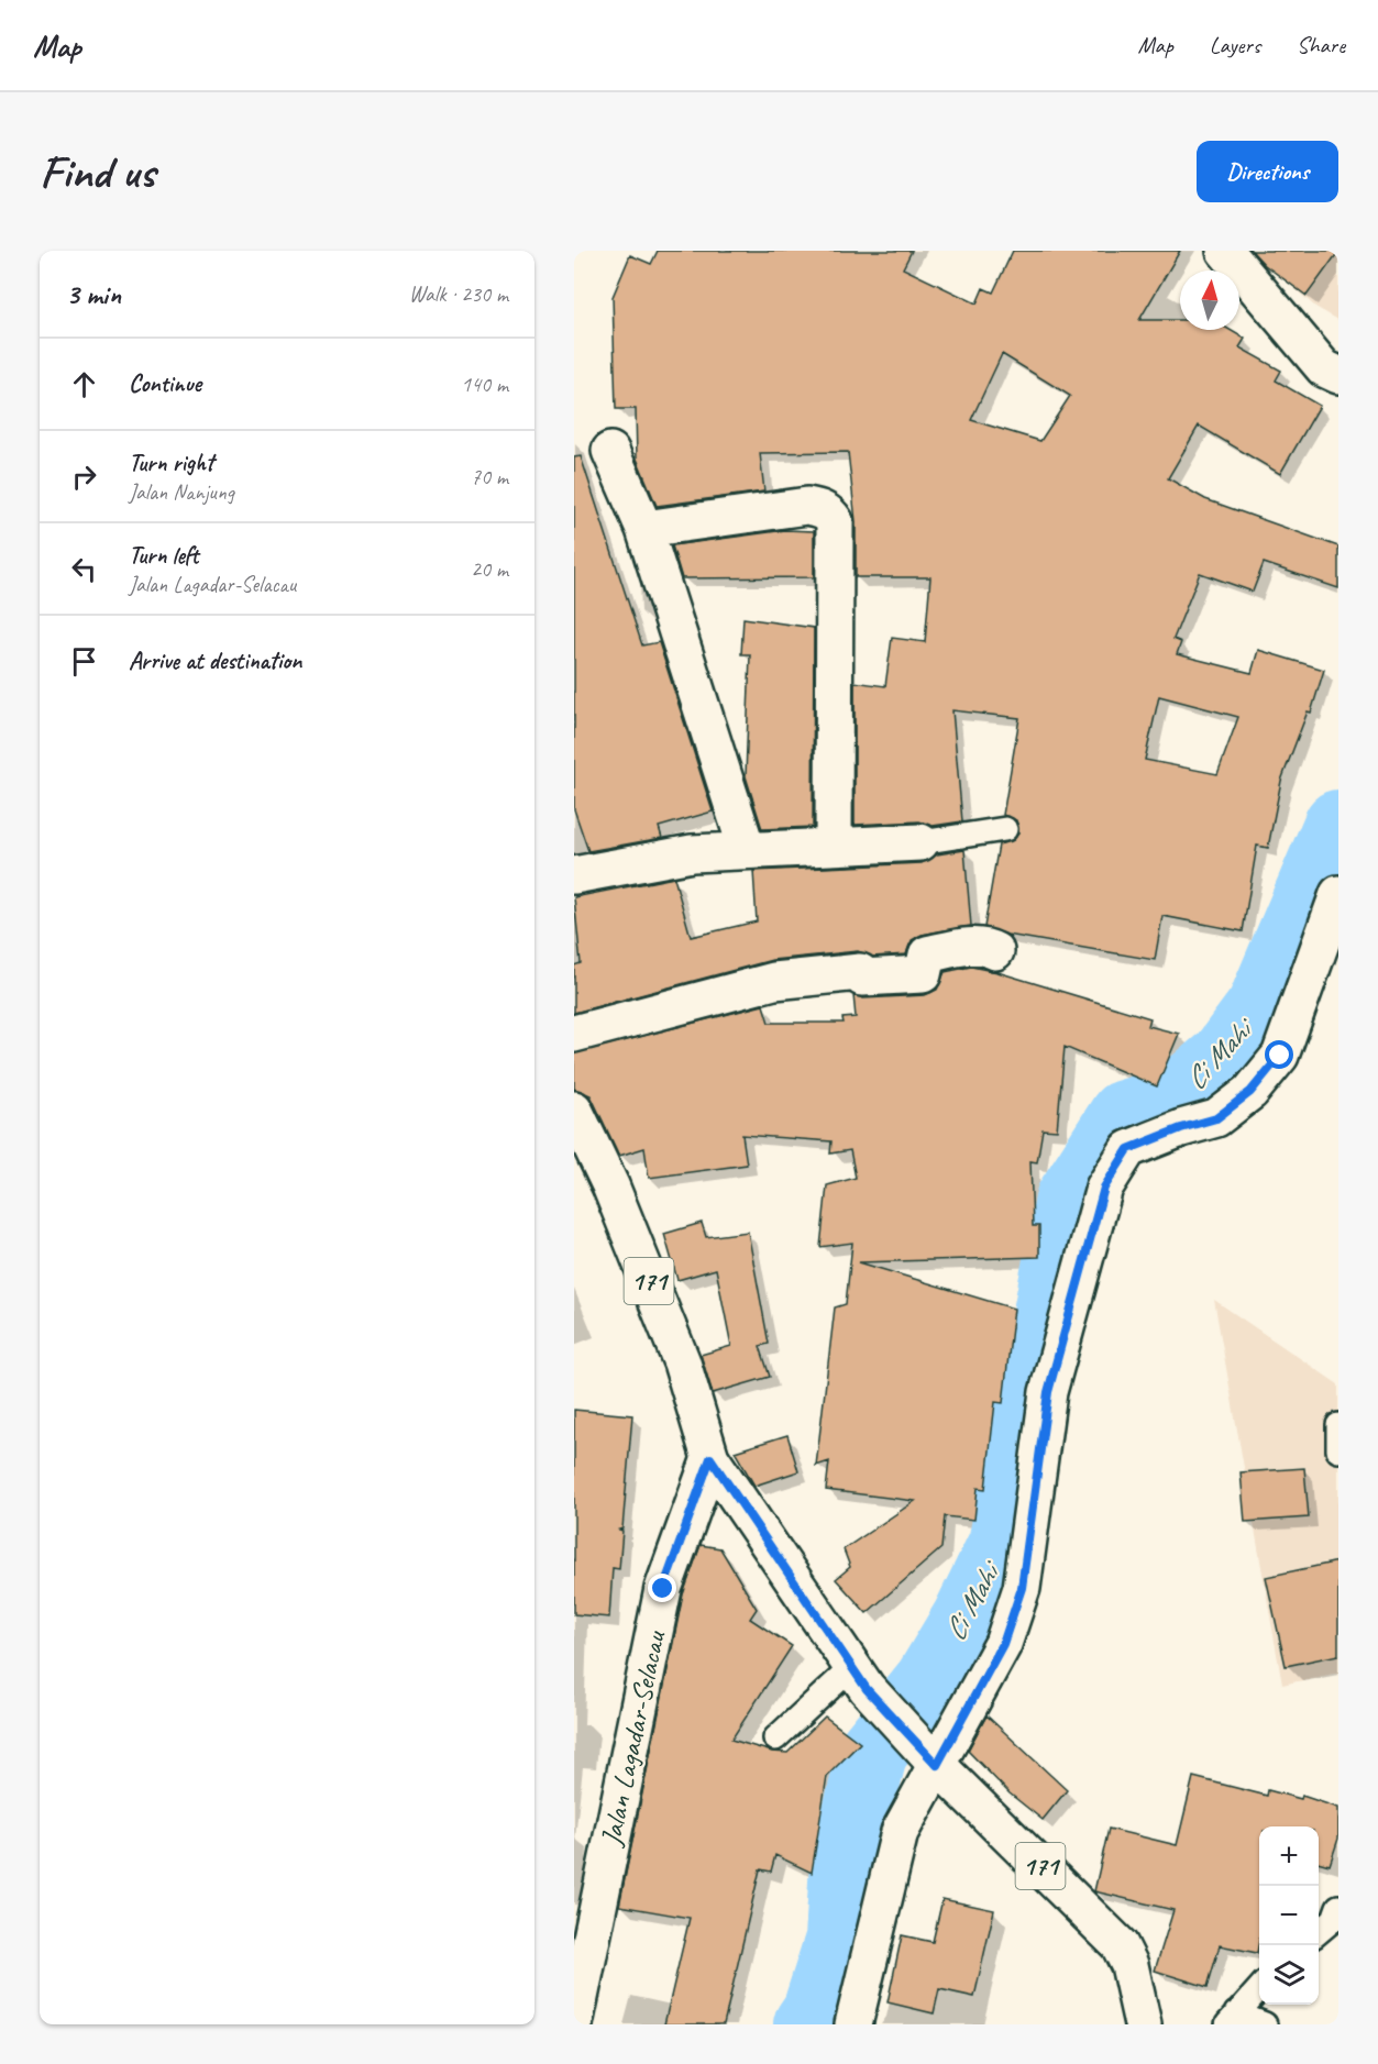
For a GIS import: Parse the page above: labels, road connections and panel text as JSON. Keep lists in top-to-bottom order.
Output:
{
  "streets": {
    "street": ["171", "Jalan Lagadar-Selacau"]
  },
  "crossings": [
    ["171", "Jalan Lagadar-Selacau"]
  ],
  "water": ["Ci Mahi"],
  "north": "top",
  "page": {
    "header": "Map",
    "nav": ["Map", "Layers", "Share"],
    "buttons": "Directions",
    "title": "Find us",
    "heading": ["3 min", "Walk · 230 m"],
    "list": [
      ["Continue", "140 m"],
      ["Turn right", "Jalan Nanjung", "70 m"],
      ["Turn left", "Jalan Lagadar-Selacau", "20 m"],
      "Arrive at destination"
    ],
    "map_buttons": ["+", "−"]
  }
}
